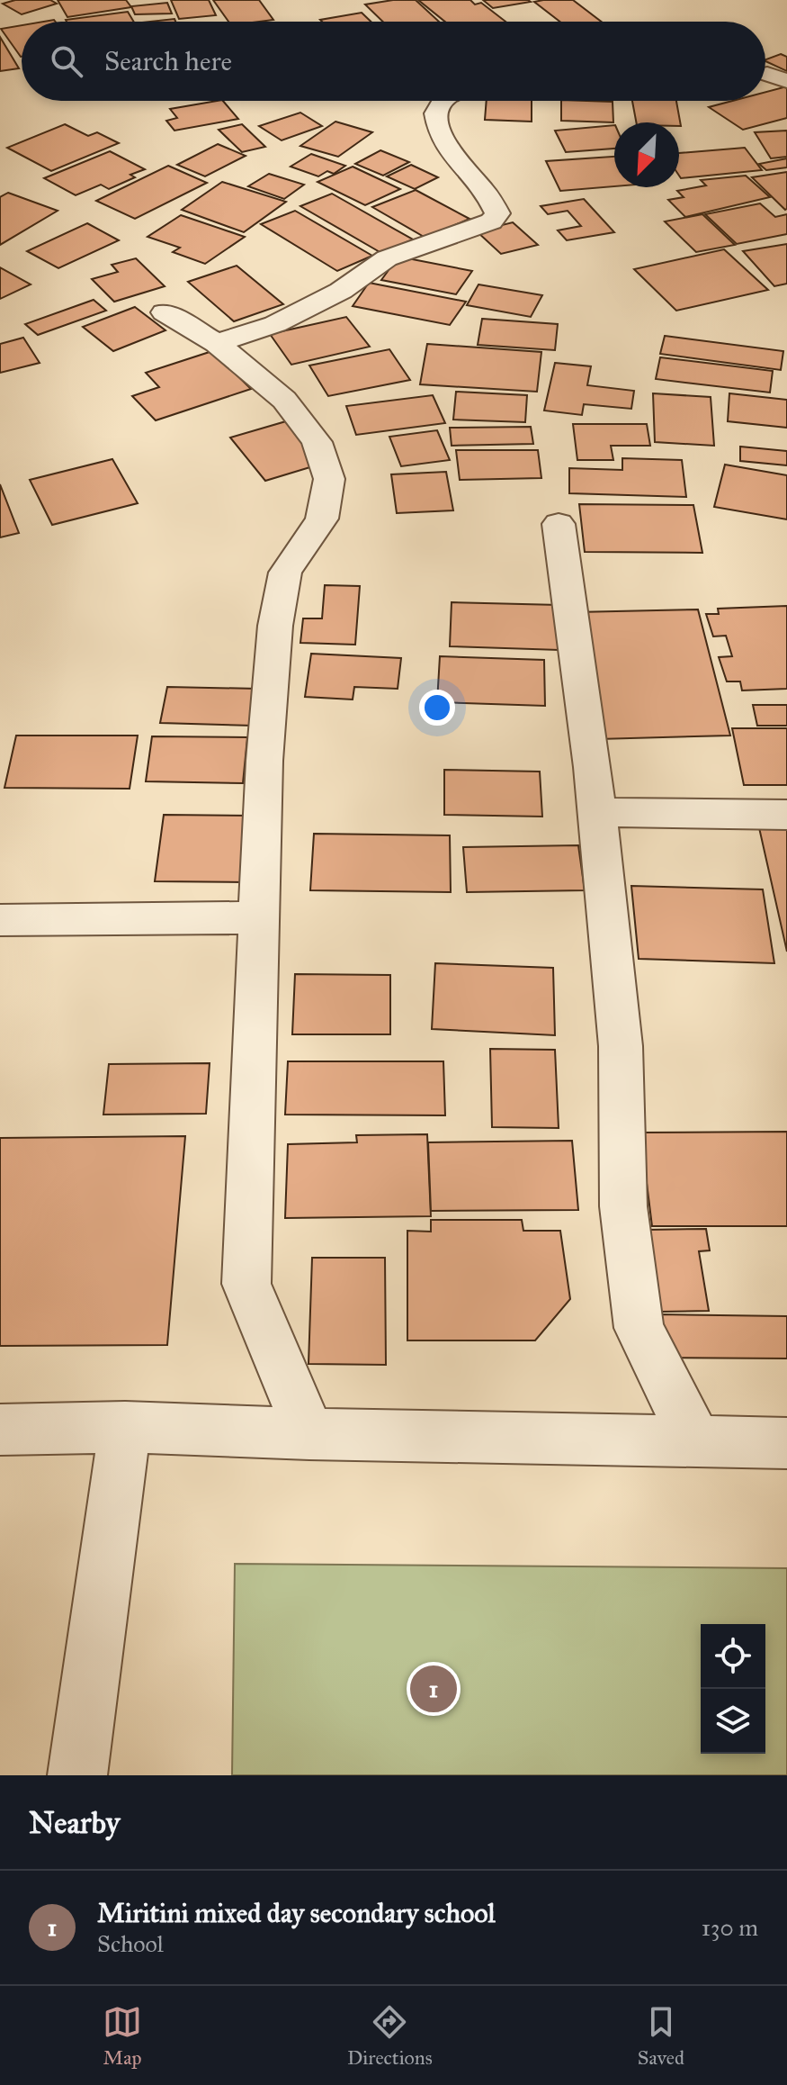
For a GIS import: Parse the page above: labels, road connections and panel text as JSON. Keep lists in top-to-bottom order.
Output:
{
  "north": "bottom left",
  "page": {
    "search": "Search here",
    "pins": "1",
    "heading": "Nearby",
    "list": [
      {
        "mark": "1",
        "name": "Miritini mixed day secondary school",
        "note": "School",
        "value": "130 m"
      }
    ],
    "nav": ["Map", "Directions", "Saved"]
  }
}
